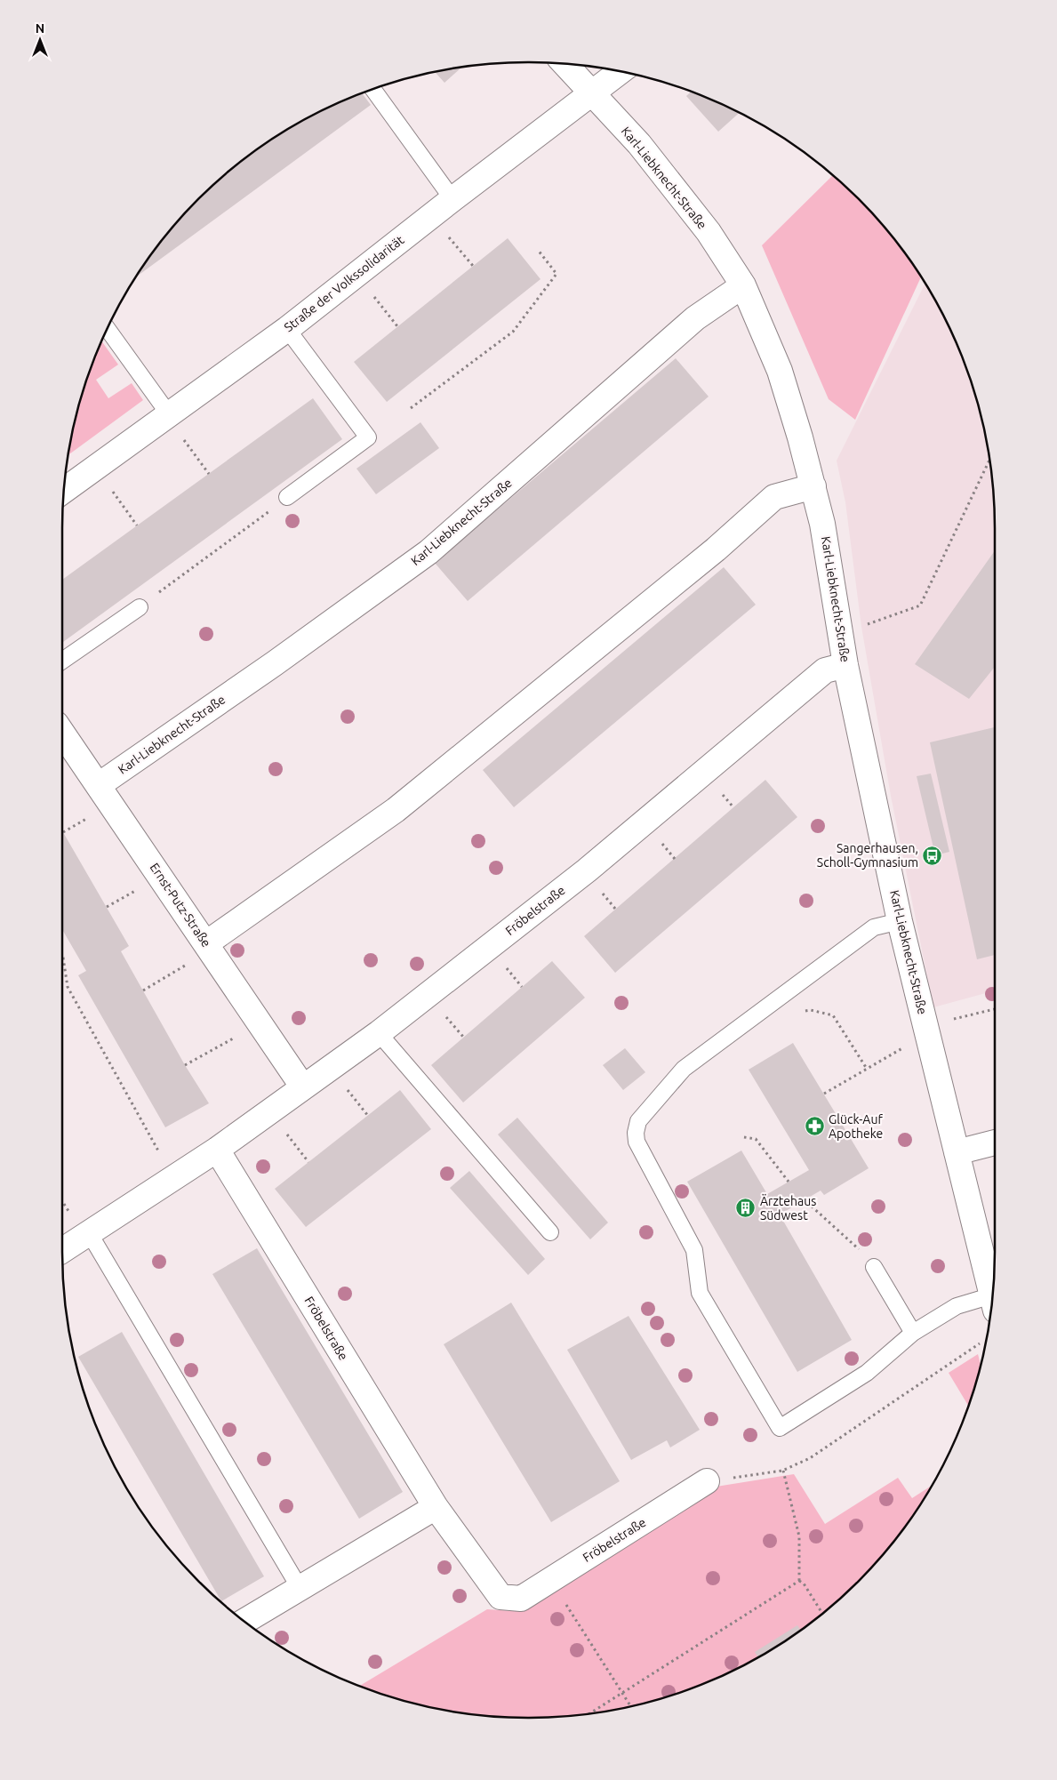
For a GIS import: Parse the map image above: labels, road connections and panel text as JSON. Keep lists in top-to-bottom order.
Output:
{
  "streets": {
    "street": [
      "Karl-Liebknecht-Straße",
      "Straße der Volkssolidarität",
      "Ernst-Putz-Straße",
      "Fröbelstraße"
    ]
  },
  "crossings": [
    ["Karl-Liebknecht-Straße", "Straße der Volkssolidarität"],
    ["Karl-Liebknecht-Straße", "Ernst-Putz-Straße"],
    ["Karl-Liebknecht-Straße", "Fröbelstraße"],
    ["Ernst-Putz-Straße", "Fröbelstraße"]
  ],
  "places": {
    "bus stop": ["Sangerhausen, Scholl-Gymnasium"],
    "pharmacy": ["Glück-Auf Apotheke"],
    "building": ["Ärztehaus Südwest"]
  },
  "north": "top"
}
